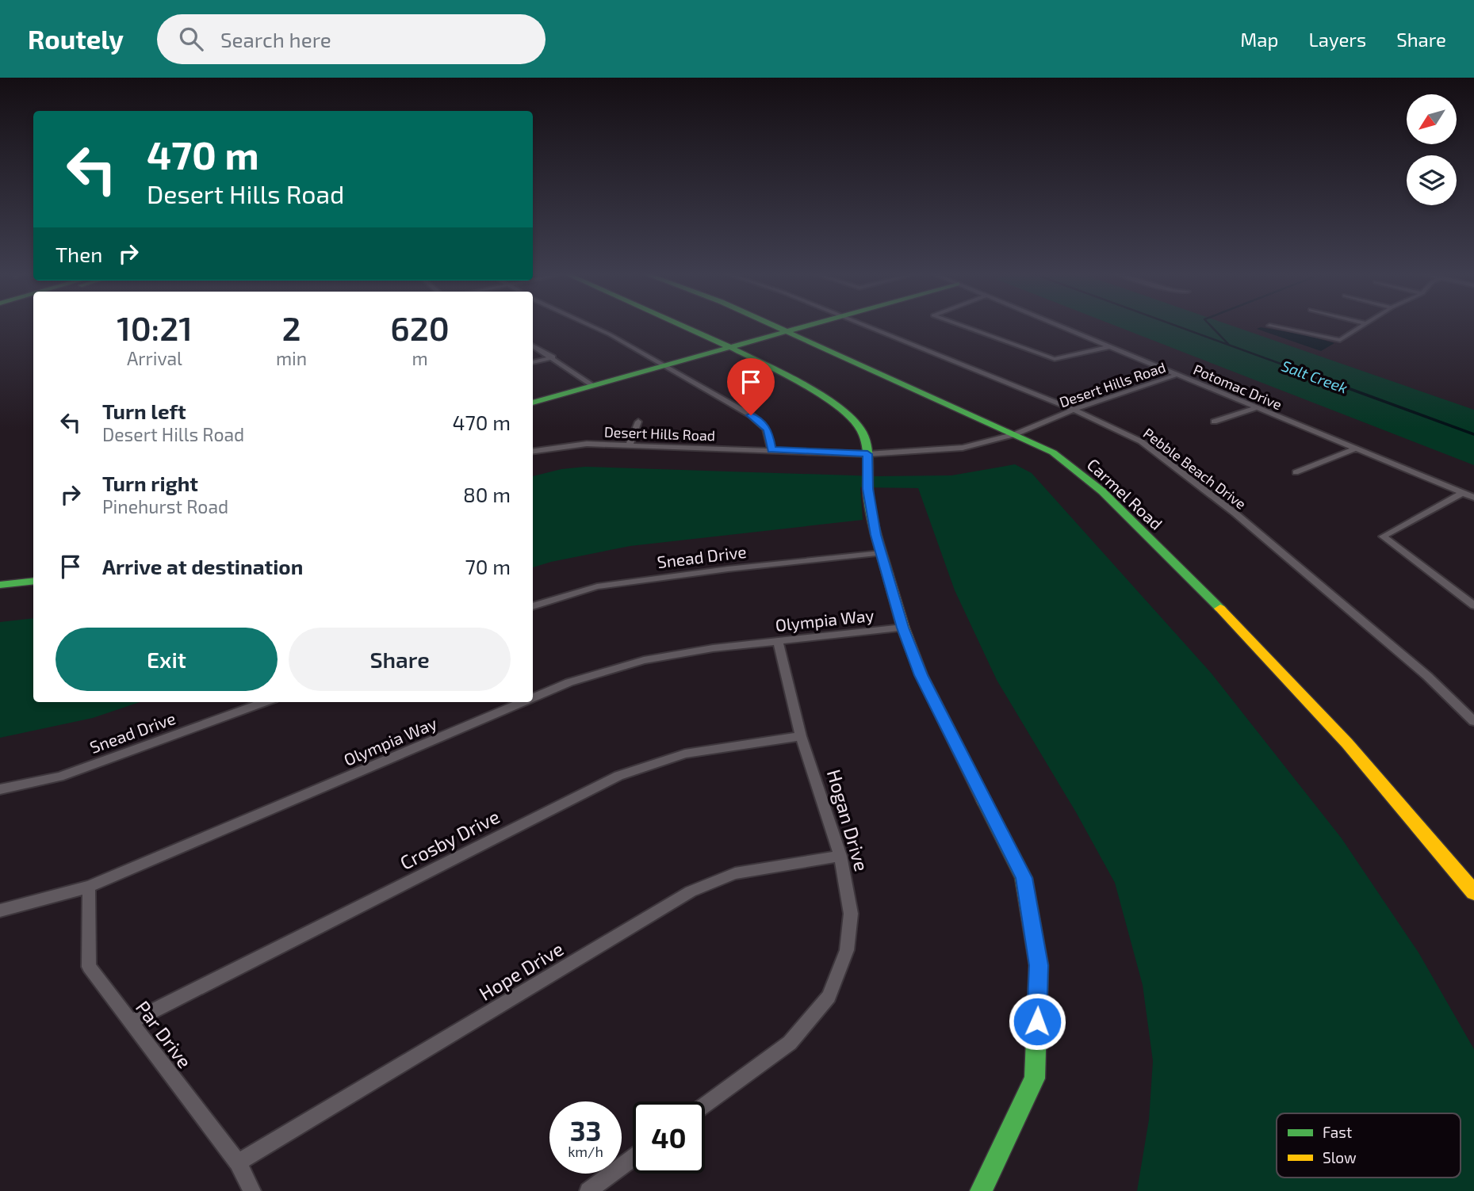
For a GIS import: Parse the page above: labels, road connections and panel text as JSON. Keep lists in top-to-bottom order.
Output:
{
  "streets": {
    "main road": ["Carmel Road"],
    "street": [
      "Desert Hills Road",
      "Potomac Drive",
      "Pebble Beach Drive",
      "Snead Drive",
      "Olympia Way",
      "Hogan Drive",
      "Crosby Drive",
      "Hope Drive",
      "Par Drive"
    ]
  },
  "crossings": [
    ["Desert Hills Road", "Potomac Drive"],
    ["Desert Hills Road", "Pebble Beach Drive"],
    ["Desert Hills Road", "Carmel Road"],
    ["Olympia Way", "Hogan Drive"],
    ["Olympia Way", "Par Drive"],
    ["Hogan Drive", "Crosby Drive"],
    ["Hogan Drive", "Hope Drive"],
    ["Crosby Drive", "Par Drive"],
    ["Hope Drive", "Par Drive"]
  ],
  "water": ["Salt Creek"],
  "legend": ["Fast", "Slow"],
  "north": "bottom left",
  "page": {
    "header": "Routely",
    "search": "Search here",
    "nav": ["Map", "Layers", "Share"],
    "turn": ["470 m", "Desert Hills Road"],
    "then": "Then",
    "eta": [
      "10:21",
      "Arrival",
      "2",
      "min",
      "620",
      "m"
    ],
    "list": [
      {
        "name": "Turn left",
        "note": "Desert Hills Road",
        "value": "470 m"
      },
      {
        "name": "Turn right",
        "note": "Pinehurst Road",
        "value": "80 m"
      },
      {
        "name": "Arrive at destination",
        "value": "70 m"
      }
    ],
    "buttons": ["Exit", "Share"],
    "speed": "33 km/h",
    "limit": "40"
  }
}
